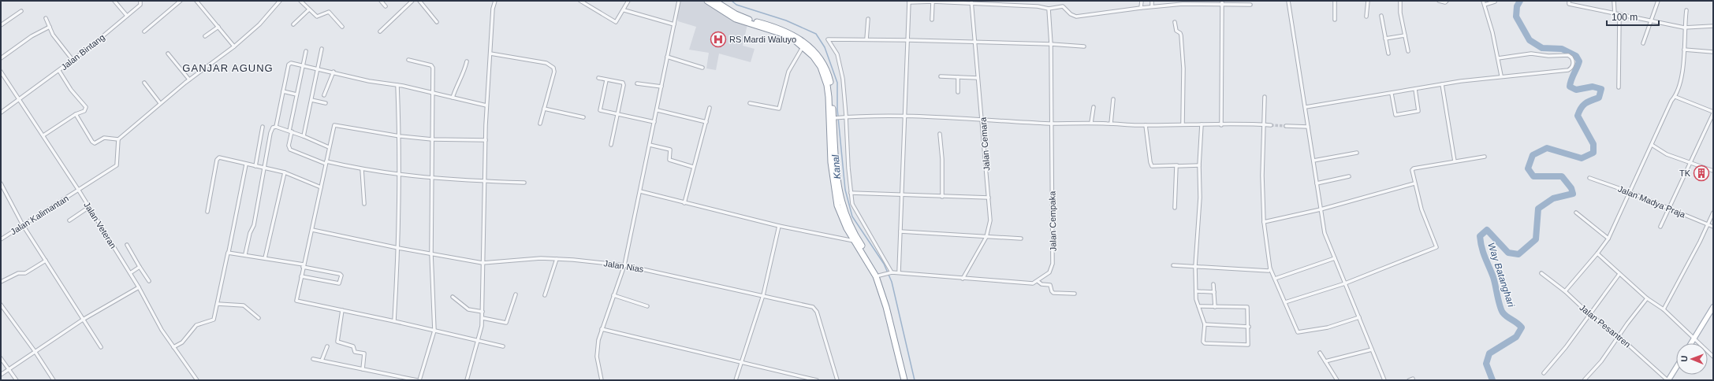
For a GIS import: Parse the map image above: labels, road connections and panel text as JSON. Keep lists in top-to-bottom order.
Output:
{
  "streets": {
    "street": [
      "Jalan Bintang",
      "Jalan Cemara",
      "Jalan Madya Praja",
      "Jalan Kalimantan",
      "Jalan Cempaka",
      "Jalan Veteran",
      "Jalan Nias",
      "Jalan Pesantren"
    ]
  },
  "crossings": [
    ["Jalan Bintang", "Jalan Veteran"],
    ["Jalan Kalimantan", "Jalan Veteran"]
  ],
  "districts": ["GANJAR AGUNG"],
  "water": ["Kanal", "Way Batanghari"],
  "places": {
    "hospital": ["RS Mardi Waluyo"],
    "building": ["TK"]
  },
  "scale_bar": "100 m",
  "north": "left"
}
